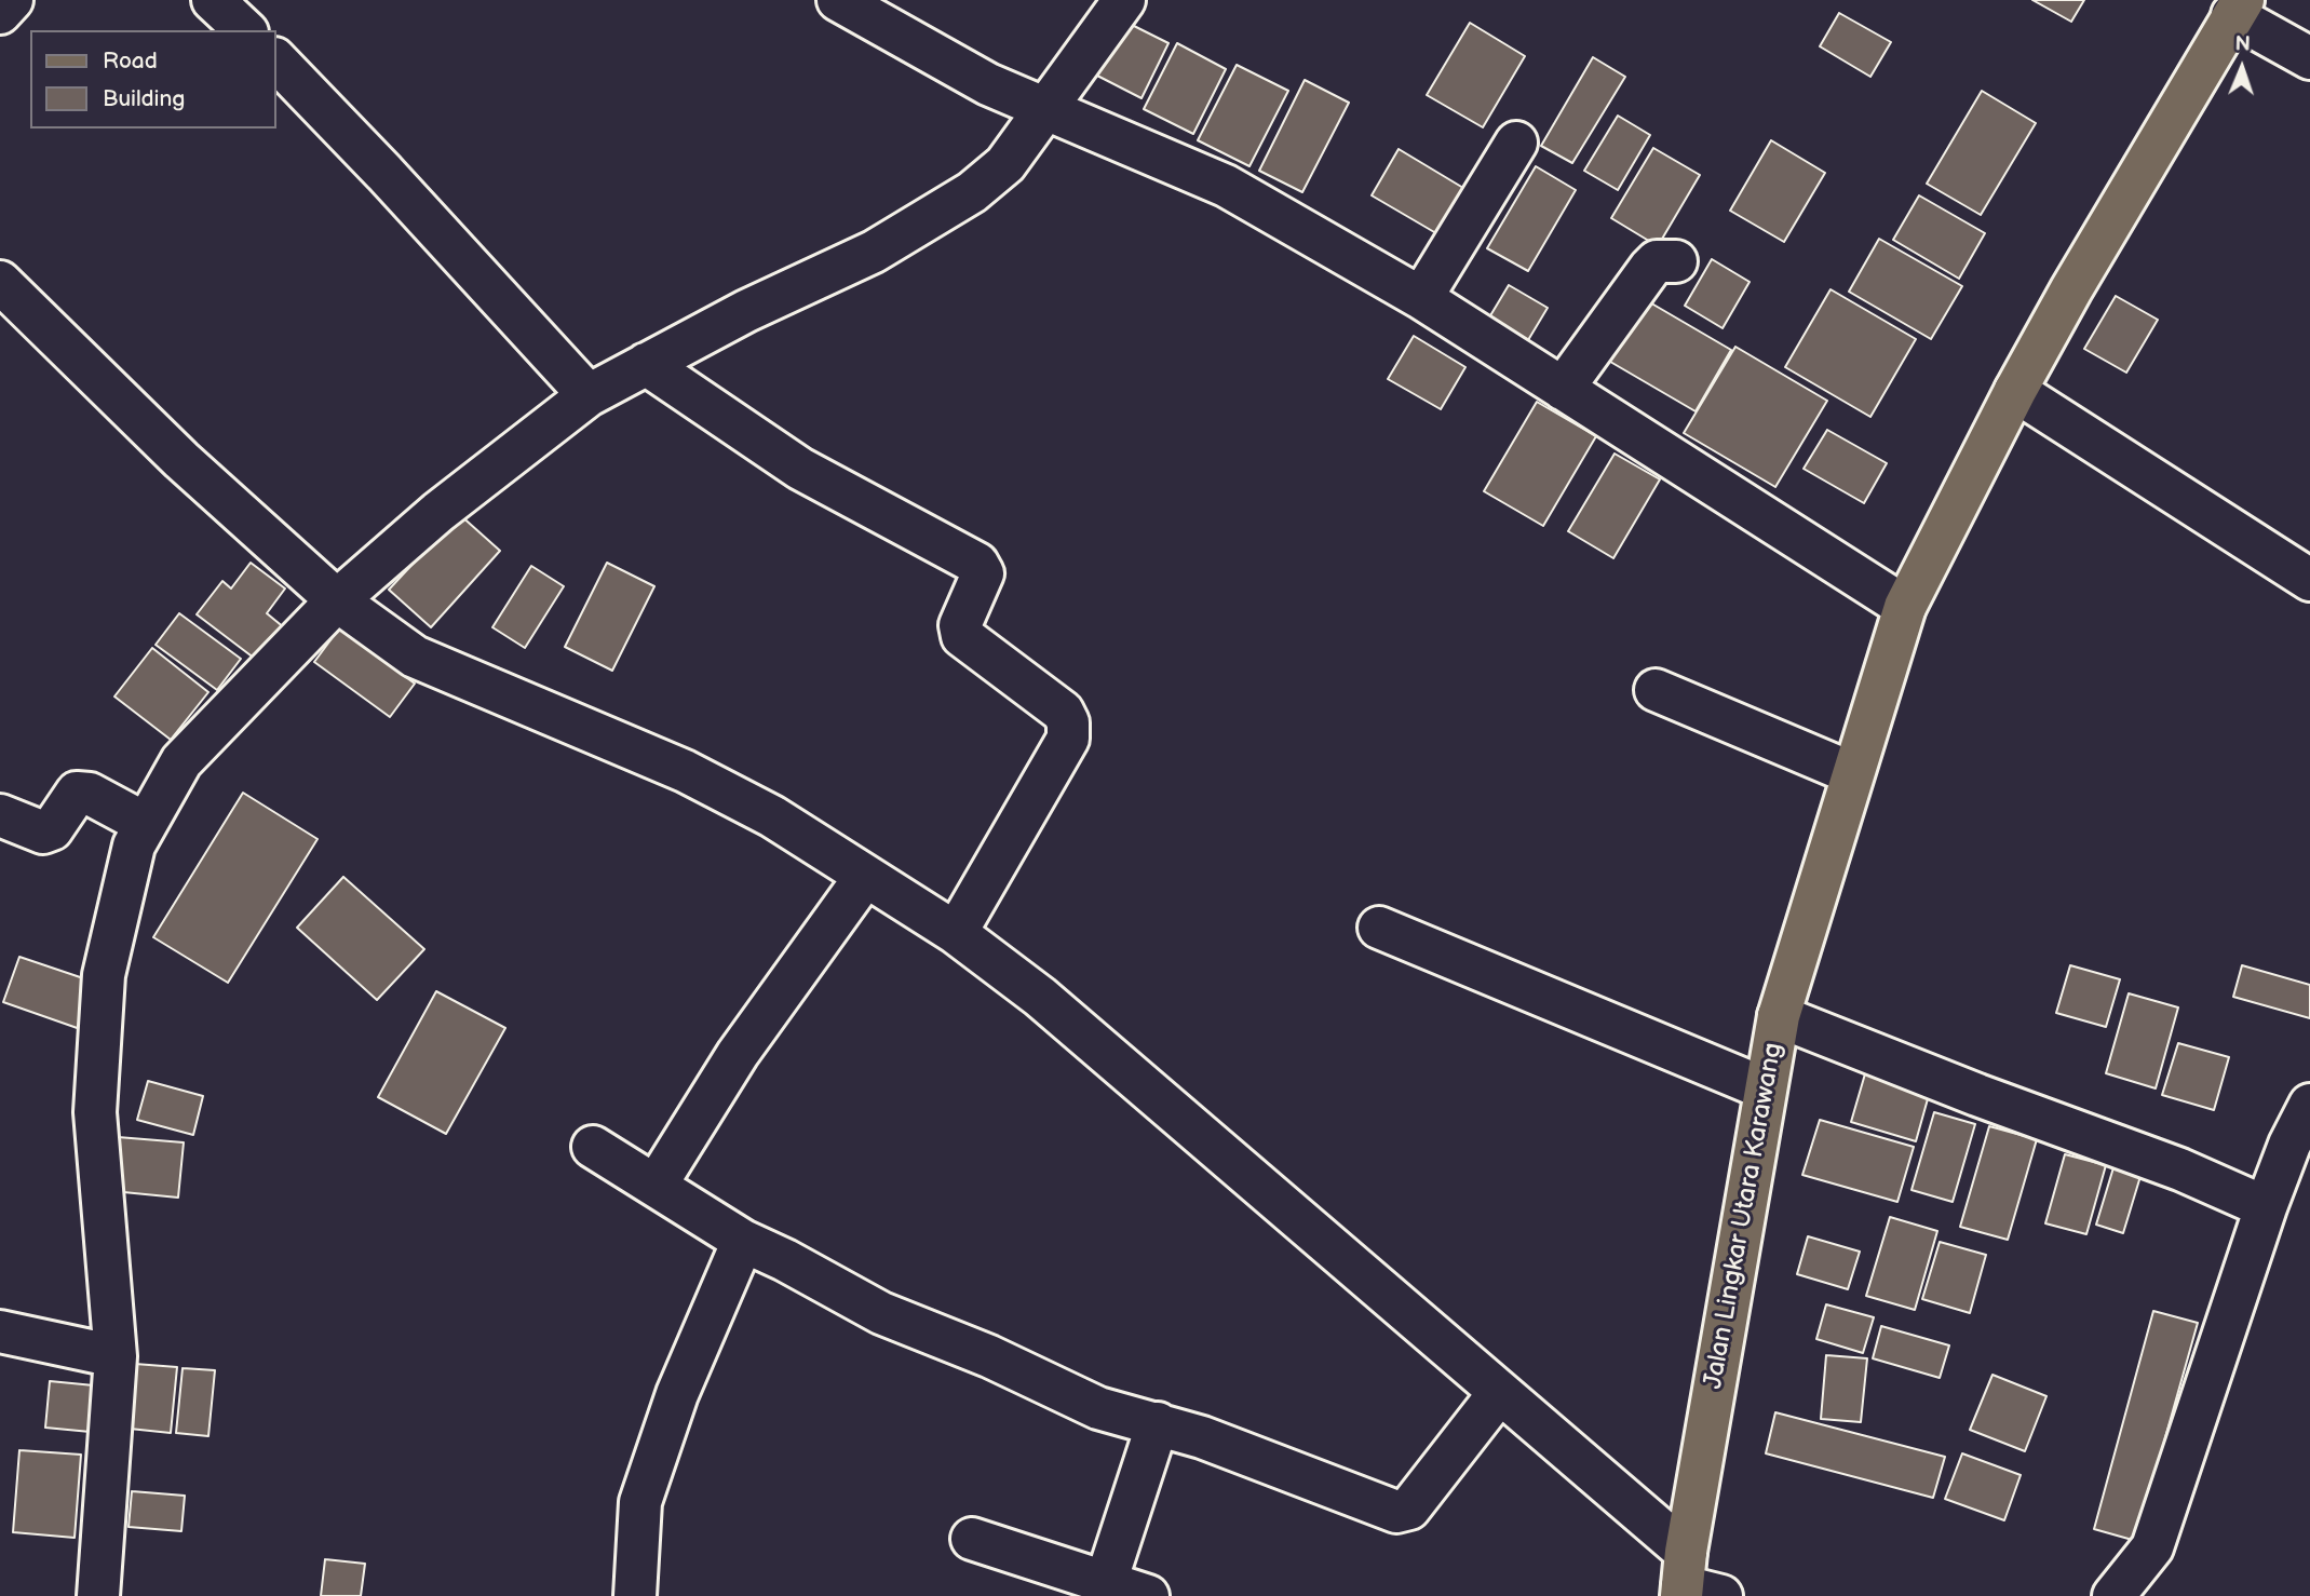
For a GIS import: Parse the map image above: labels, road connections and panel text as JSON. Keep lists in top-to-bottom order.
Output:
{
  "streets": {
    "main road": ["Jalan Lingkar Utara Karawang"]
  },
  "legend": ["Road", "Building"],
  "north": "top"
}
